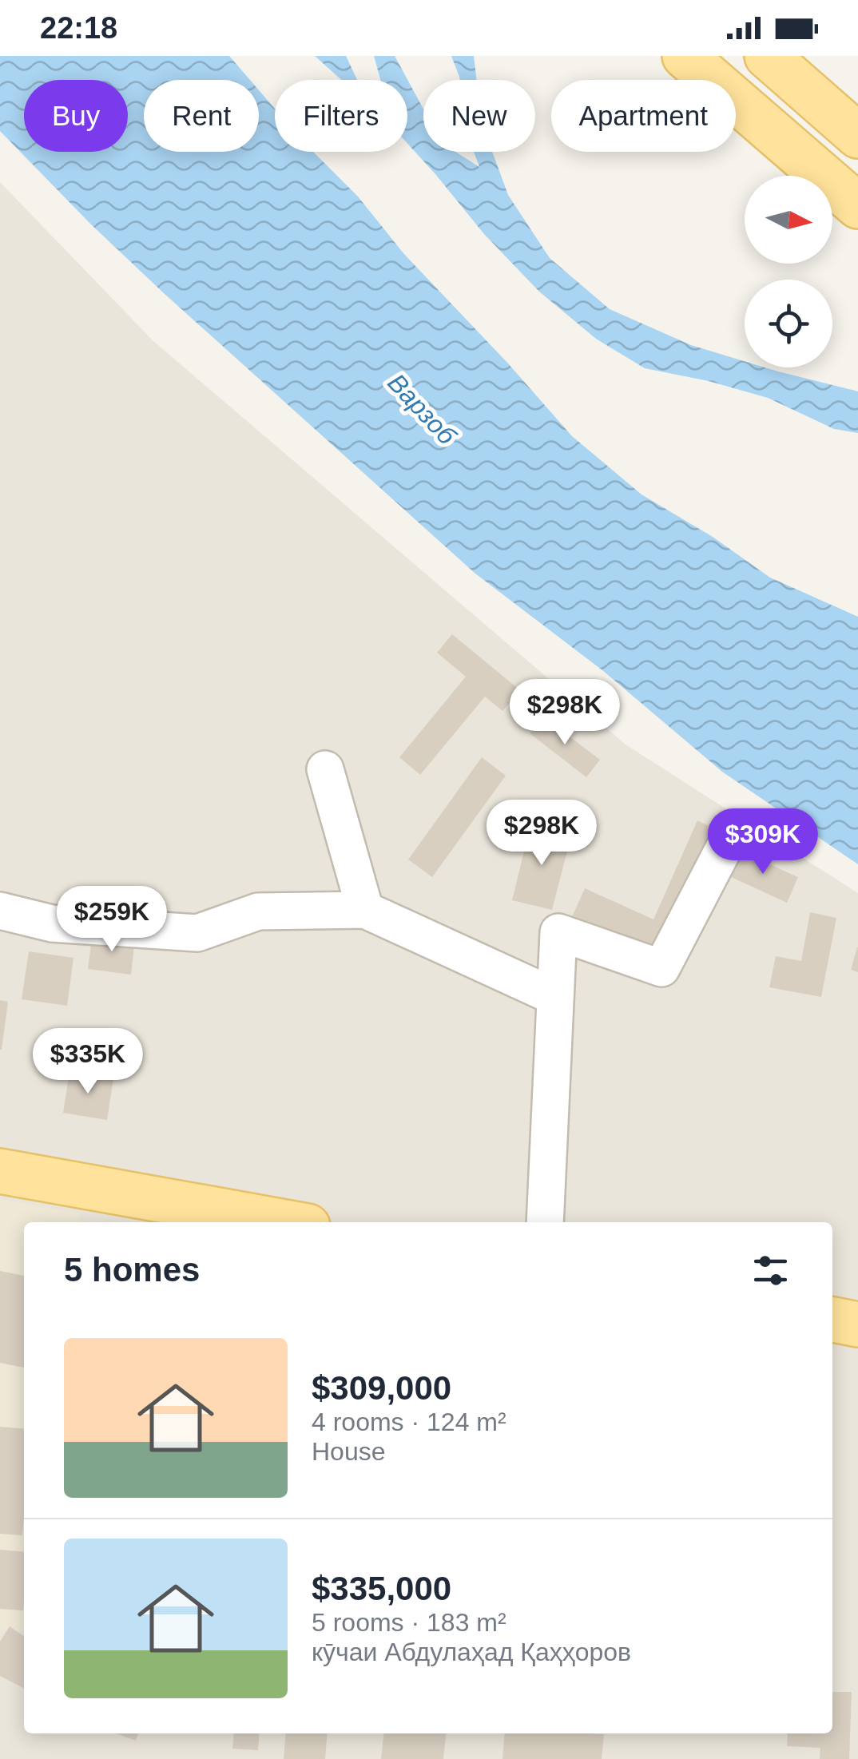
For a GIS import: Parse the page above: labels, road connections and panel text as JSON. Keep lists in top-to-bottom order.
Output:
{
  "water": ["Варзоб"],
  "north": "right",
  "page": {
    "status": "22:18",
    "chip": [
      "Buy",
      "Rent",
      "Filters",
      "New",
      "Apartment"
    ],
    "price": [
      "$298K",
      "$298K",
      "$309K",
      "$259K",
      "$335K"
    ],
    "heading": "5 homes",
    "list": [
      {
        "name": "$309,000",
        "note": "4 rooms · 124 m² · House"
      },
      {
        "name": "$335,000",
        "note": "5 rooms · 183 m² · кӯчаи Абдулаҳад Қаҳҳоров"
      }
    ]
  }
}
